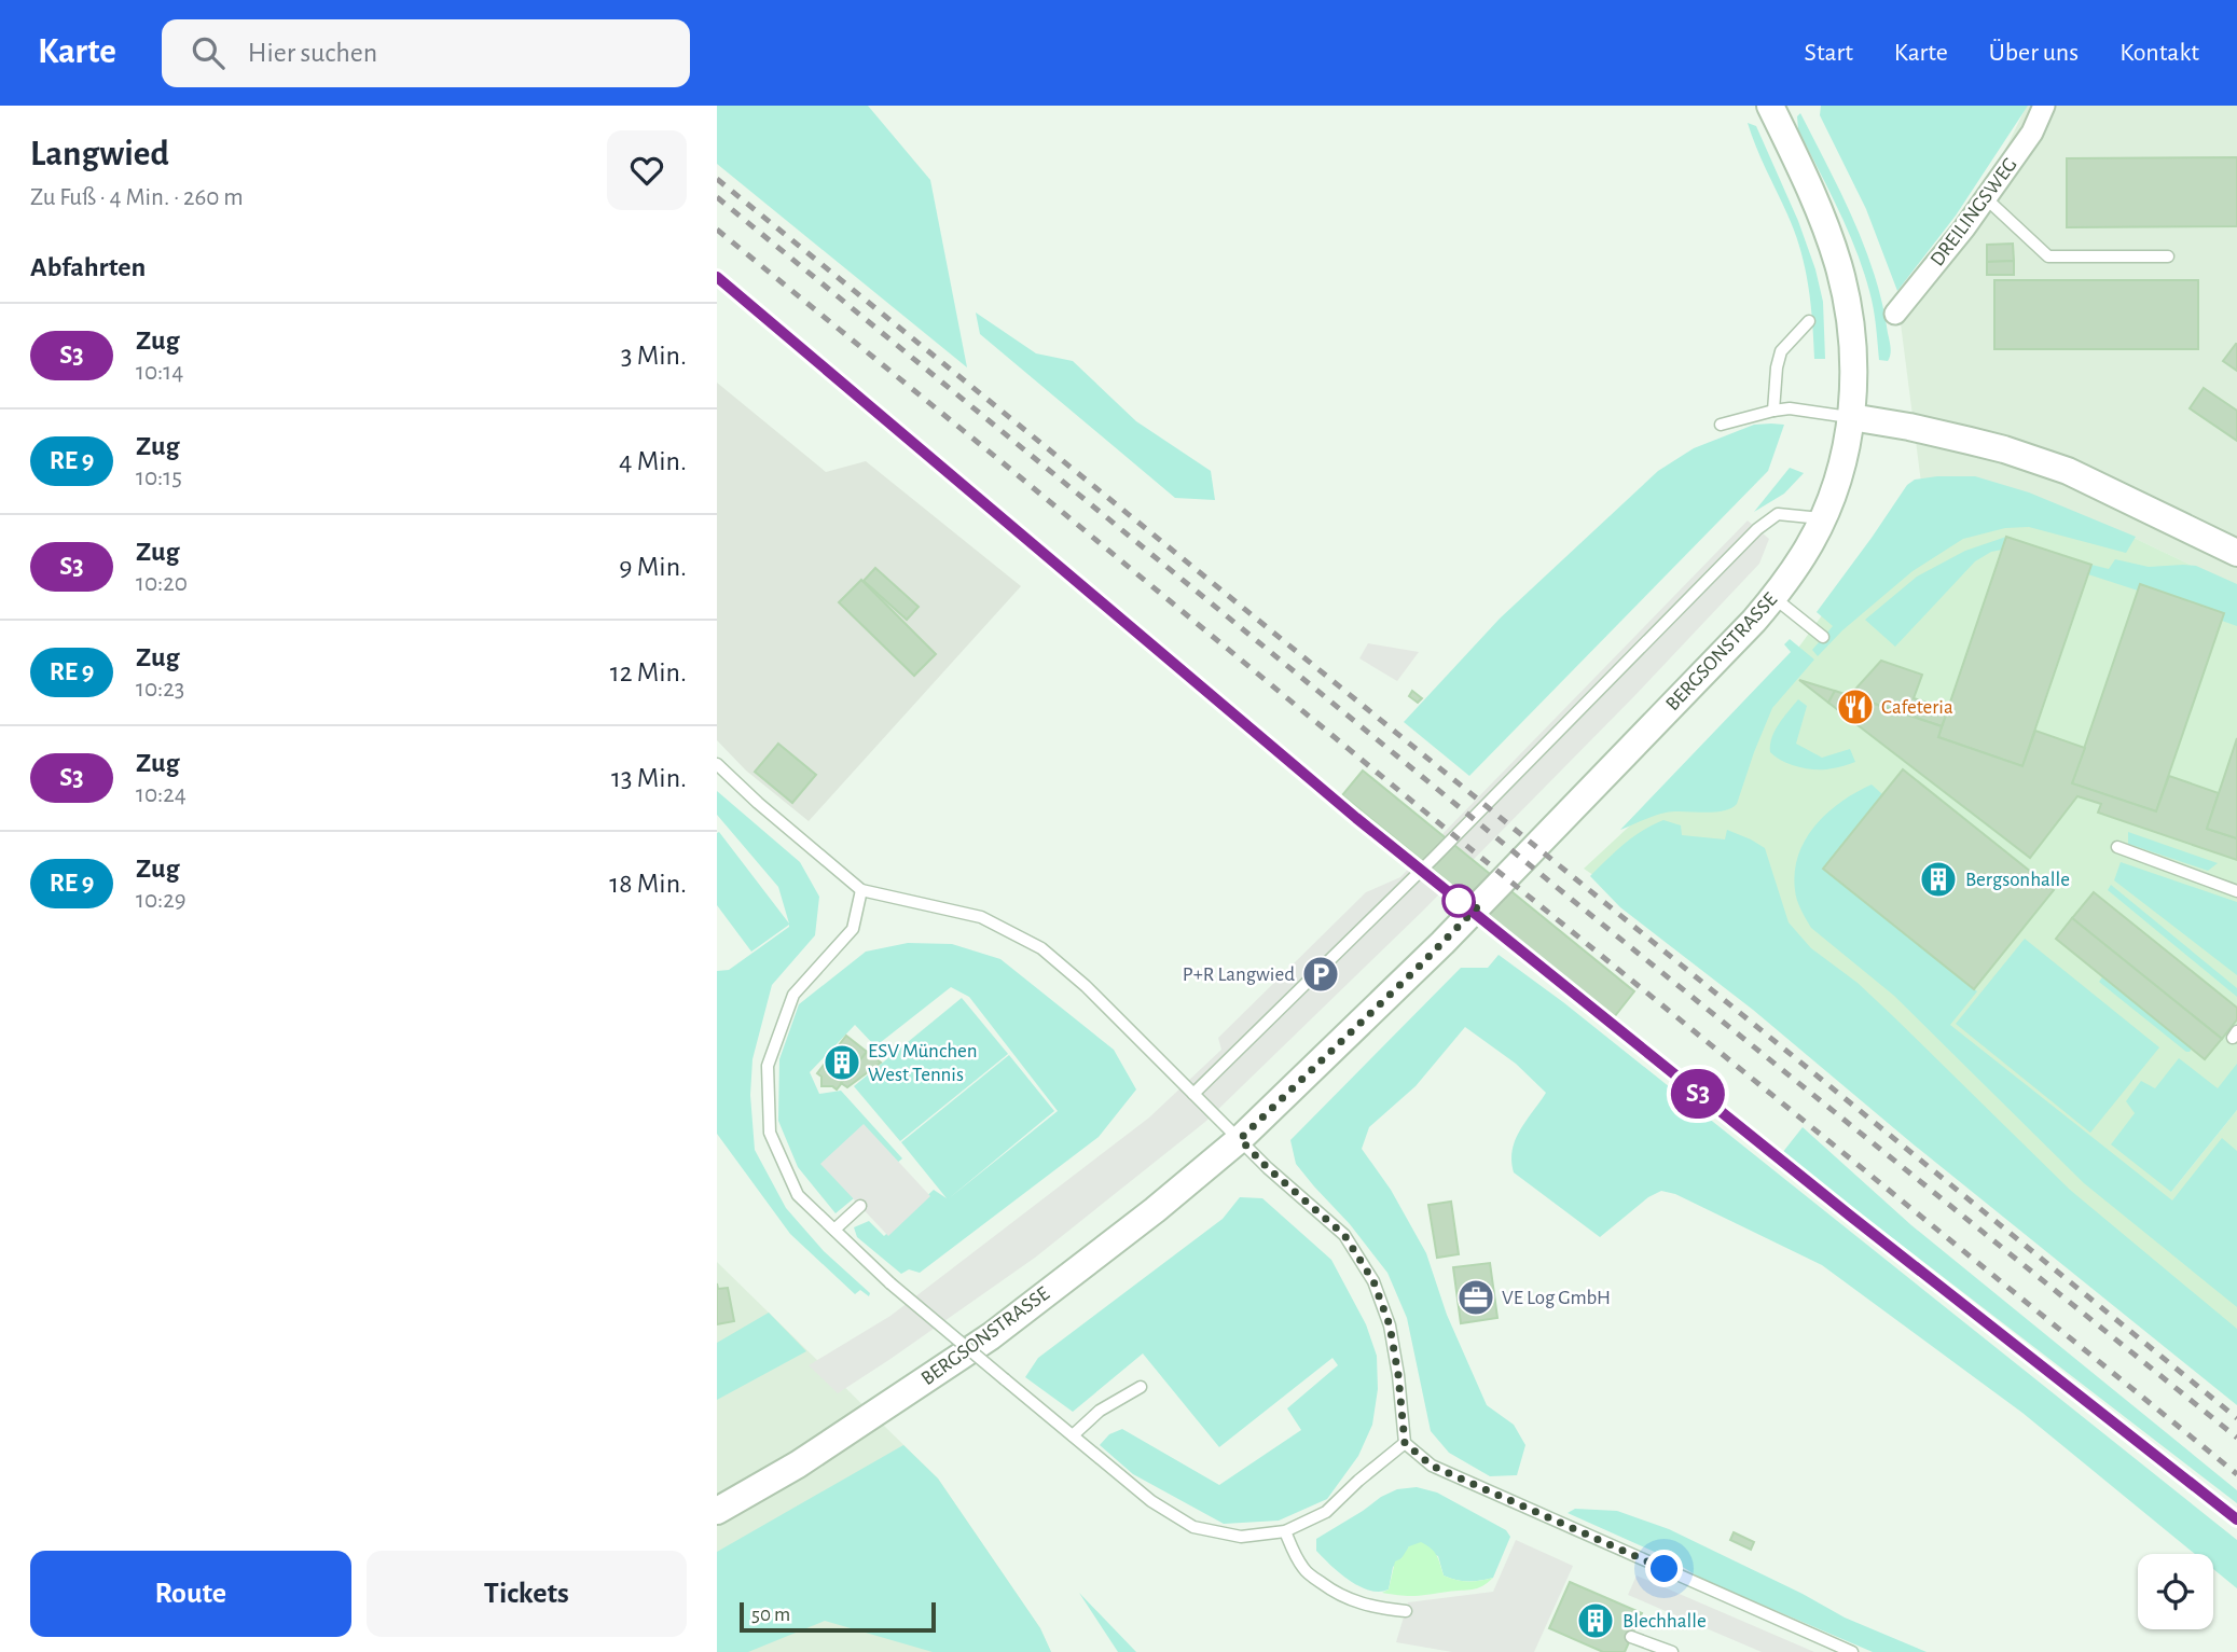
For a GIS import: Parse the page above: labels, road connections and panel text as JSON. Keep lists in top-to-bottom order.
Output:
{
  "streets": {
    "street": ["DREILINGSWEG", "BERGSONSTRASSE"]
  },
  "places": {
    "restaurant": ["Cafeteria"],
    "building": ["Bergsonhalle", "ESV München West Tennis", "Blechhalle"],
    "parking": ["P+R Langwied"],
    "office": ["VE Log GmbH"]
  },
  "scale_bar": "50 m",
  "page": {
    "header": "Karte",
    "search": "Hier suchen",
    "nav": [
      "Start",
      "Karte",
      "Über uns",
      "Kontakt"
    ],
    "heading": [
      ["Langwied", "Zu Fuß · 4 Min. · 260 m"],
      "Abfahrten"
    ],
    "on_map": "S3",
    "list": [
      {
        "mark": "S3",
        "name": "Zug",
        "note": "10:14",
        "value": "3 Min."
      },
      {
        "mark": "RE 9",
        "name": "Zug",
        "note": "10:15",
        "value": "4 Min."
      },
      {
        "mark": "S3",
        "name": "Zug",
        "note": "10:20",
        "value": "9 Min."
      },
      {
        "mark": "RE 9",
        "name": "Zug",
        "note": "10:23",
        "value": "12 Min."
      },
      {
        "mark": "S3",
        "name": "Zug",
        "note": "10:24",
        "value": "13 Min."
      },
      {
        "mark": "RE 9",
        "name": "Zug",
        "note": "10:29",
        "value": "18 Min."
      }
    ],
    "buttons": ["Route", "Tickets"],
    "scale": "50 m"
  }
}
